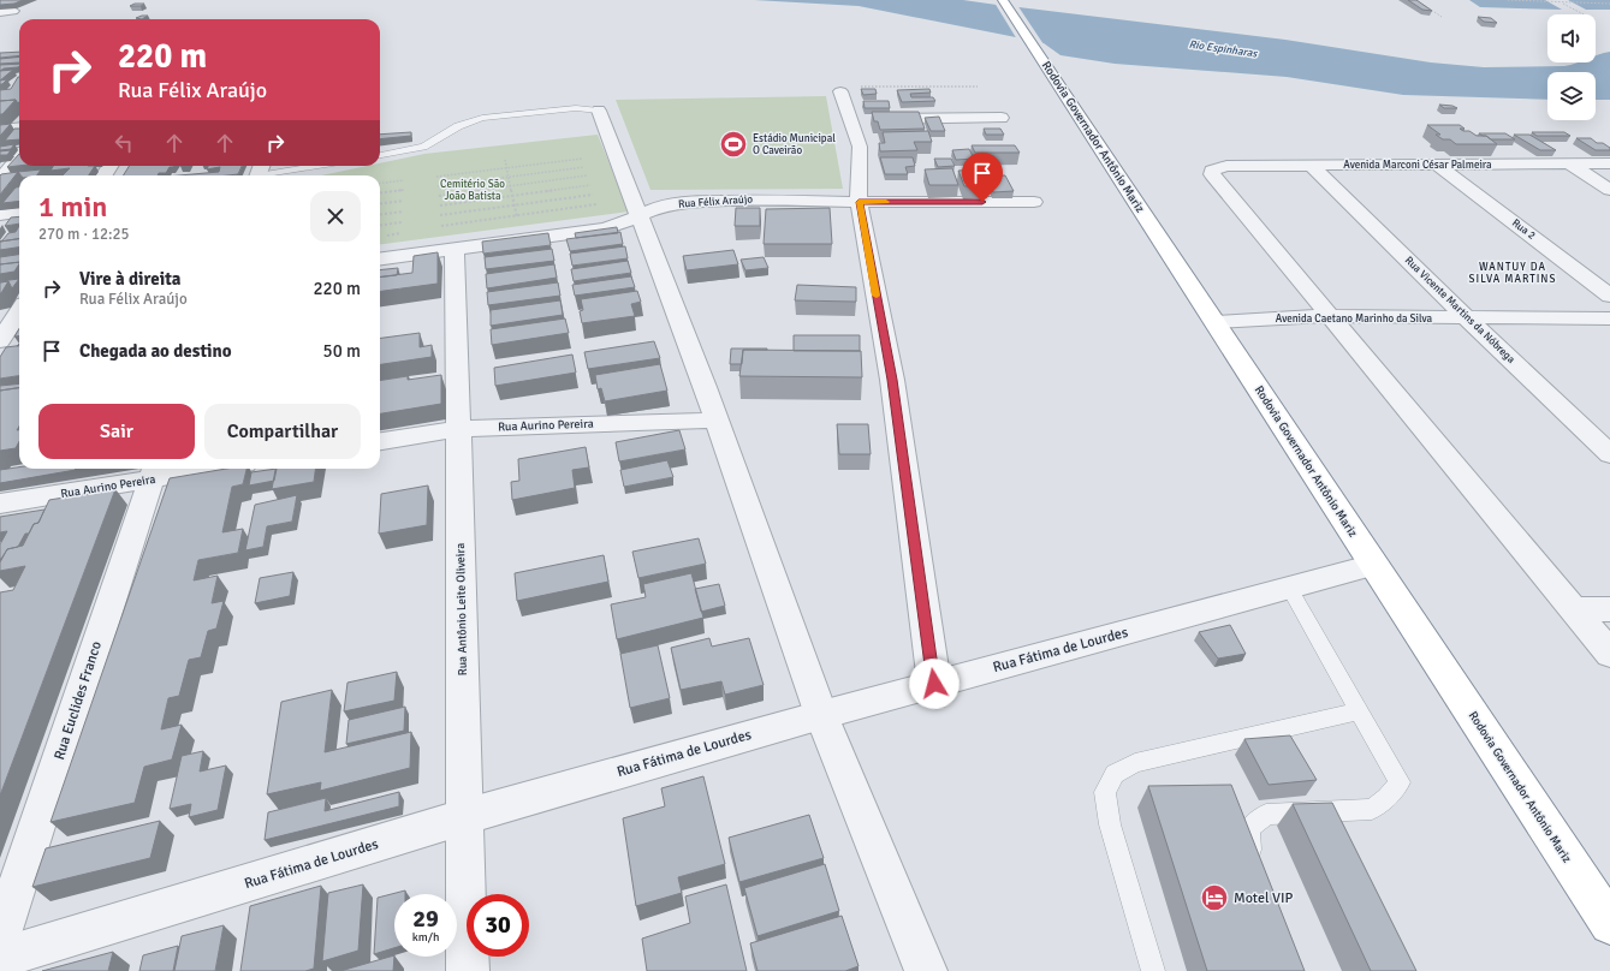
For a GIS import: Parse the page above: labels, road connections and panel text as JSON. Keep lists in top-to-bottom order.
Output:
{
  "streets": {
    "highway": ["Rodovia Governador Antônio Mariz"],
    "street": [
      "Avenida Marconi César Palmeira",
      "Rua Félix Araújo",
      "Rua 2",
      "Rua Vicente Martins da Nóbrega",
      "Avenida Caetano Marinho da Silva",
      "Rua Aurino Pereira",
      "Rua Antônio Leite Oliveira",
      "Rua Fátima de Lourdes",
      "Rua Euclides Franco"
    ]
  },
  "crossings": [
    ["Rodovia Governador Antônio Mariz", "Avenida Caetano Marinho da Silva"],
    ["Rodovia Governador Antônio Mariz", "Rua Fátima de Lourdes"],
    ["Avenida Marconi César Palmeira", "Rua 2"],
    ["Avenida Marconi César Palmeira", "Rua Vicente Martins da Nóbrega"],
    ["Avenida Marconi César Palmeira", "Avenida Caetano Marinho da Silva"],
    ["Rua Félix Araújo", "Rua Antônio Leite Oliveira"],
    ["Rua Vicente Martins da Nóbrega", "Avenida Caetano Marinho da Silva"],
    ["Rua Aurino Pereira", "Rua Antônio Leite Oliveira"],
    ["Rua Aurino Pereira", "Rua Euclides Franco"],
    ["Rua Antônio Leite Oliveira", "Rua Fátima de Lourdes"]
  ],
  "districts": ["WANTUY DA SILVA MARTINS"],
  "water": ["Rio Espinharas"],
  "parks": ["Cemitério São João Batista"],
  "places": {
    "sports": ["Estádio Municipal O Caveirão"],
    "hotel": ["Motel VIP"]
  },
  "page": {
    "turn": ["220 m", "Rua Félix Araújo"],
    "heading": ["1 min", "270 m · 12:25"],
    "list": [
      {
        "name": "Vire à direita",
        "note": "Rua Félix Araújo",
        "value": "220 m"
      },
      {
        "name": "Chegada ao destino",
        "value": "50 m"
      }
    ],
    "buttons": ["Sair", "Compartilhar"],
    "speed": "29 km/h",
    "limit": "30"
  }
}
